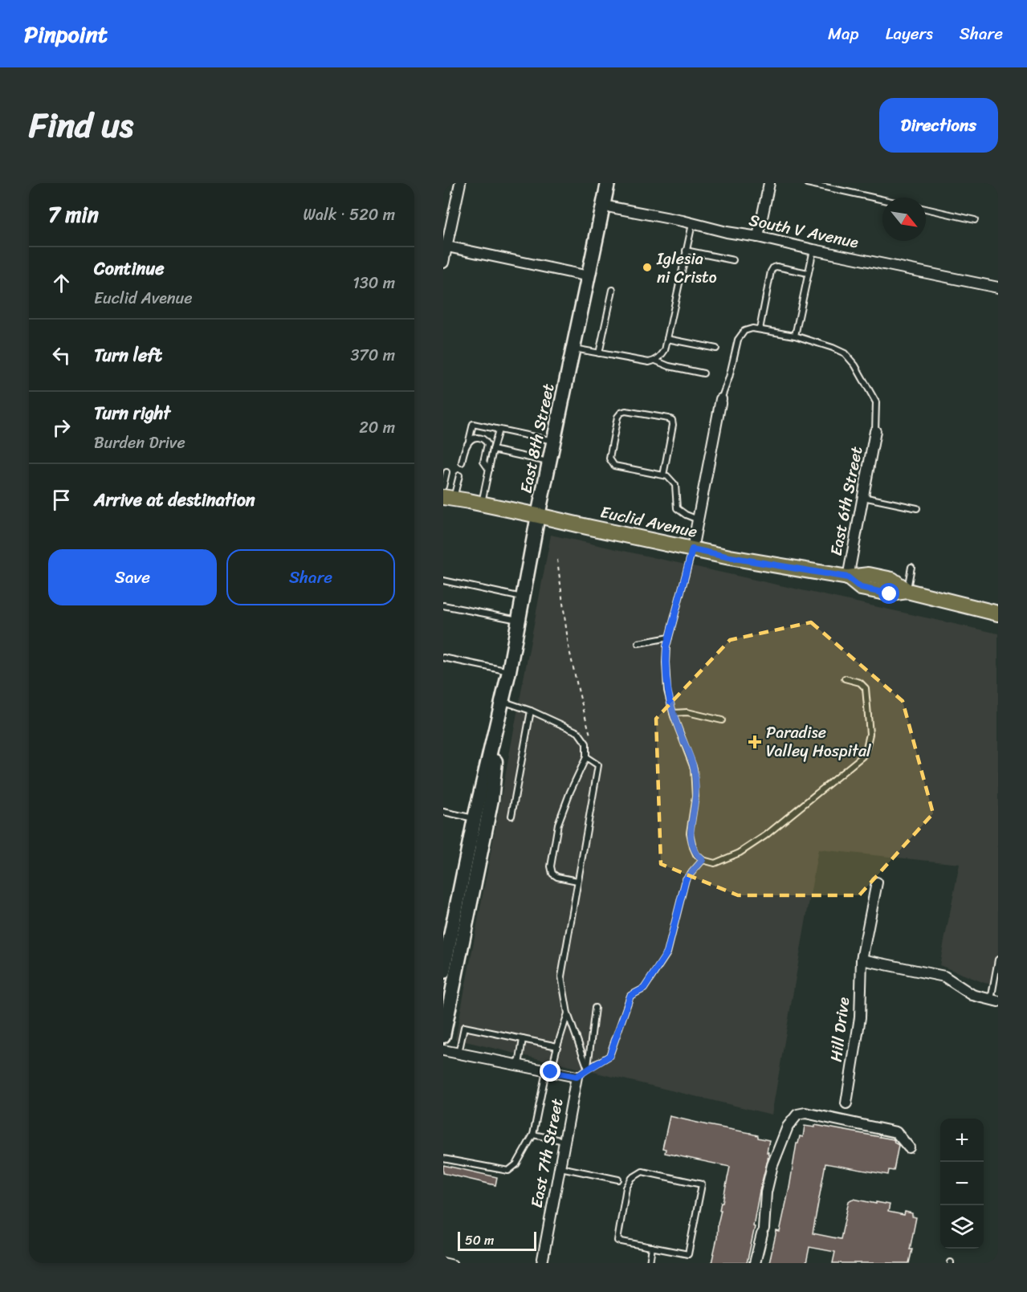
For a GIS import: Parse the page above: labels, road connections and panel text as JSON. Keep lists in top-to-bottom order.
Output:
{
  "streets": {
    "main road": ["East 8th Street", "Euclid Avenue"],
    "street": [
      "South V Avenue",
      "East 6th Street",
      "Hill Drive",
      "East 7th Street"
    ]
  },
  "crossings": [
    ["South V Avenue", "East 8th Street"],
    ["East 8th Street", "Euclid Avenue"],
    ["East 6th Street", "Euclid Avenue"]
  ],
  "places": {
    "other": ["Iglesia ni Cristo"],
    "health": ["Paradise Valley Hospital"]
  },
  "scale_bar": "50 m",
  "north": "bottom right",
  "page": {
    "header": "Pinpoint",
    "nav": ["Map", "Layers", "Share"],
    "title": "Find us",
    "buttons": [
      "Directions",
      ["Save", "Share"]
    ],
    "heading": ["7 min", "Walk · 520 m"],
    "list": [
      ["Continue", "Euclid Avenue", "130 m"],
      ["Turn left", "370 m"],
      ["Turn right", "Burden Drive", "20 m"],
      "Arrive at destination"
    ],
    "map_buttons": ["+", "−"],
    "scale": "50 m"
  }
}
